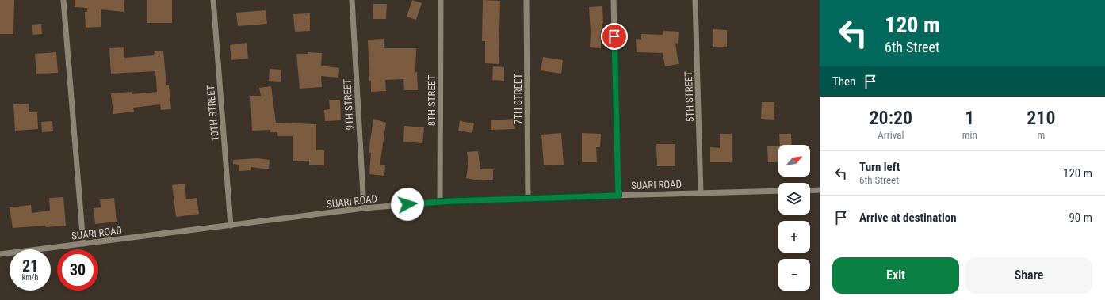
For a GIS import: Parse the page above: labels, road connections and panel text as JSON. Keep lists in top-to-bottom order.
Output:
{
  "streets": {
    "street": [
      "5TH STREET",
      "7TH STREET",
      "8TH STREET",
      "9TH STREET",
      "10TH STREET",
      "SUARI ROAD"
    ]
  },
  "crossings": [
    ["5TH STREET", "SUARI ROAD"],
    ["7TH STREET", "SUARI ROAD"],
    ["8TH STREET", "SUARI ROAD"],
    ["9TH STREET", "SUARI ROAD"],
    ["10TH STREET", "SUARI ROAD"]
  ],
  "north": "top right",
  "page": {
    "turn": ["120 m", "6th Street"],
    "then": "Then",
    "eta": [
      "20:20",
      "Arrival",
      "1",
      "min",
      "210",
      "m"
    ],
    "map_buttons": ["+", "−"],
    "list": [
      {
        "name": "Turn left",
        "note": "6th Street",
        "value": "120 m"
      },
      {
        "name": "Arrive at destination",
        "value": "90 m"
      }
    ],
    "speed": "21 km/h",
    "limit": "30",
    "buttons": ["Exit", "Share"]
  }
}
